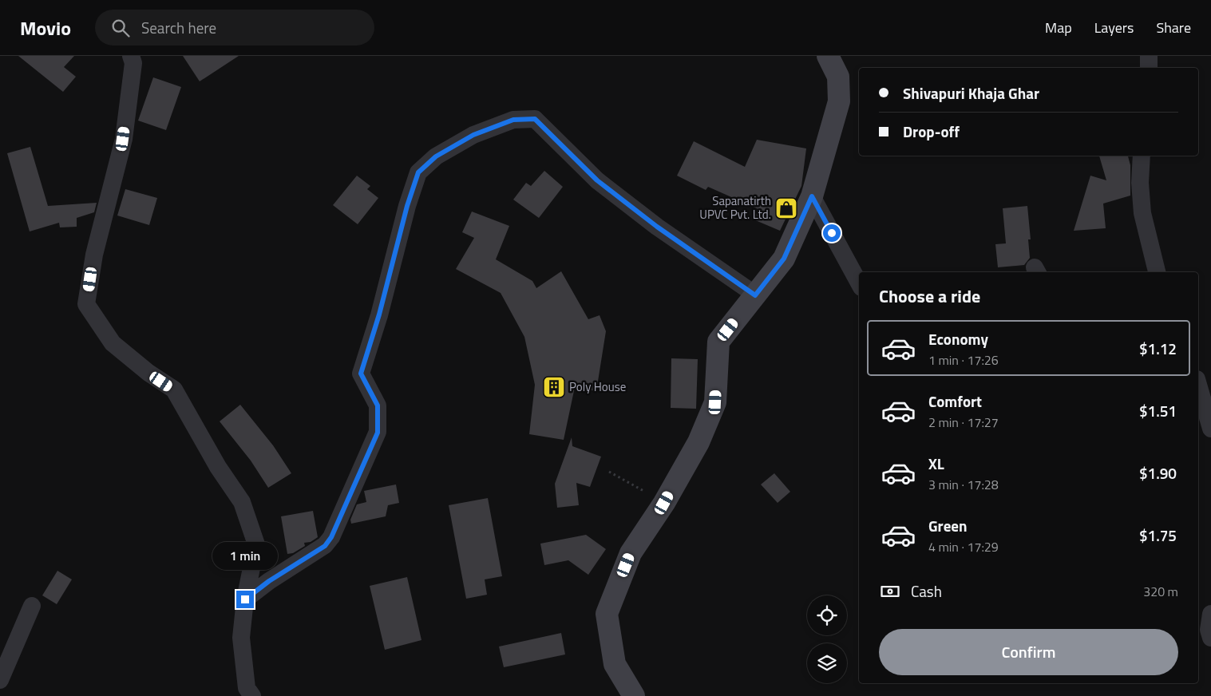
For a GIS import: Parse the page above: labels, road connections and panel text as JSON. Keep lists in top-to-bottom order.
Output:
{
  "places": {
    "shop": ["Sapanatirth UPVC Pvt. Ltd."],
    "building": ["Poly House"]
  },
  "page": {
    "header": "Movio",
    "search": "Search here",
    "nav": ["Map", "Layers", "Share"],
    "banner": ["Shivapuri Khaja Ghar", "Drop-off"],
    "heading": "Choose a ride",
    "list": [
      {
        "name": "Economy",
        "note": "1 min · 17:26",
        "value": "$1.12"
      },
      {
        "name": "Comfort",
        "note": "2 min · 17:27",
        "value": "$1.51"
      },
      {
        "name": "XL",
        "note": "3 min · 17:28",
        "value": "$1.90"
      },
      {
        "name": "Green",
        "note": "4 min · 17:29",
        "value": "$1.75"
      }
    ],
    "bubble": "1 min",
    "pay": ["Cash", "320 m"],
    "buttons": "Confirm"
  }
}
